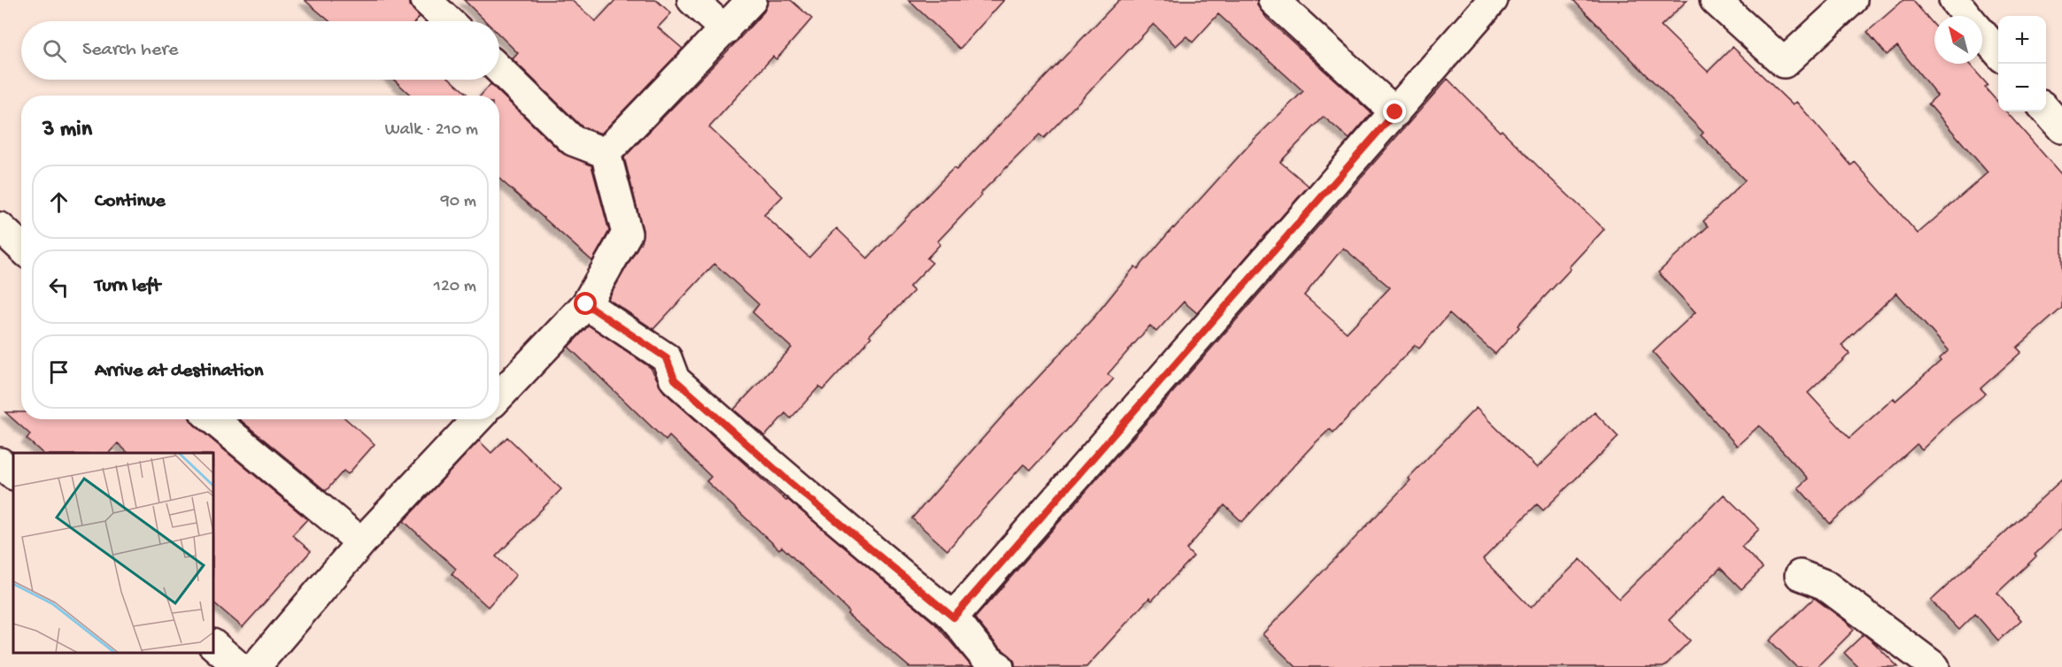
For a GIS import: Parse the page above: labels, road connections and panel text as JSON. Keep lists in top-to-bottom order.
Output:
{
  "north": "top left",
  "page": {
    "map_buttons": ["+", "−"],
    "search": "Search here",
    "heading": ["3 min", "Walk · 210 m"],
    "list": [
      ["Continue", "90 m"],
      ["Turn left", "120 m"],
      "Arrive at destination"
    ]
  }
}
